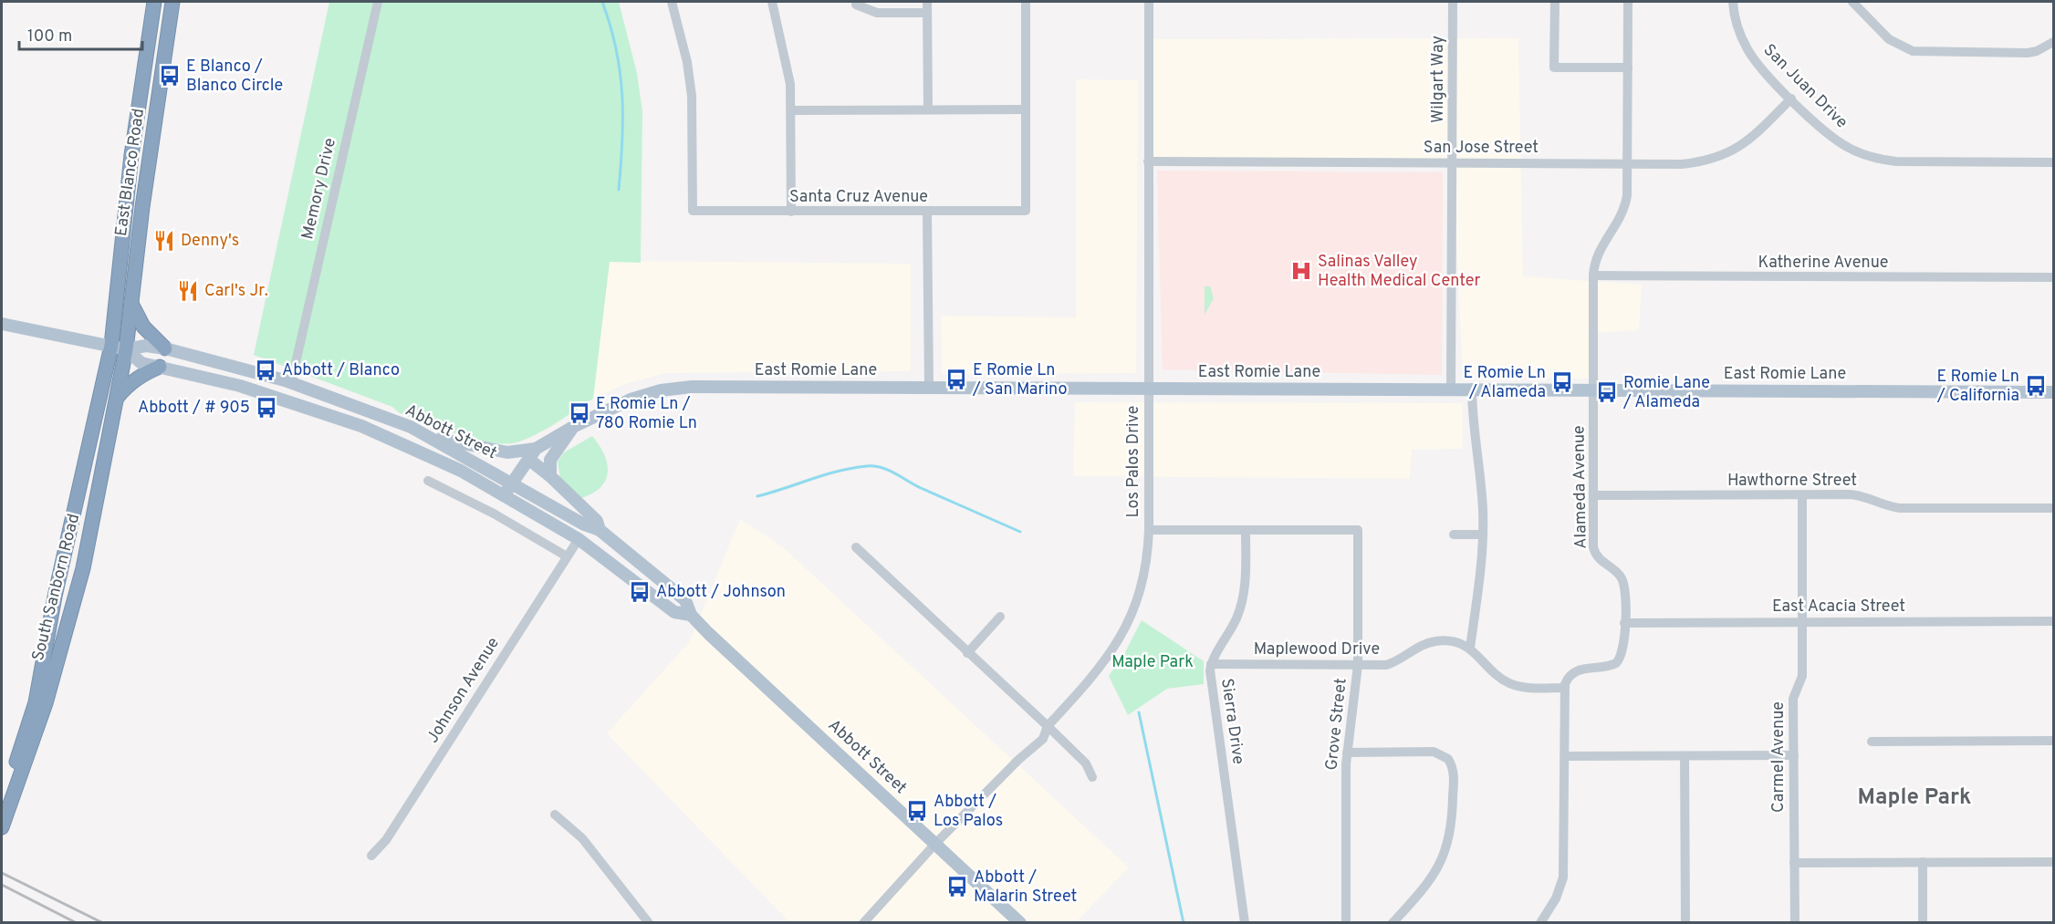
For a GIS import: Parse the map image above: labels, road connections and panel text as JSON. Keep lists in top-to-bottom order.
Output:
{
  "streets": {
    "highway": ["East Blanco Road", "South Sanborn Road"],
    "main road": ["East Romie Lane", "Abbott Street"],
    "street": [
      "Wilgart Way",
      "San Juan Drive",
      "San Jose Street",
      "Memory Drive",
      "Santa Cruz Avenue",
      "Katherine Avenue",
      "Los Palos Drive",
      "Hawthorne Street",
      "Alameda Avenue",
      "East Acacia Street",
      "Maplewood Drive",
      "Johnson Avenue",
      "Sierra Drive",
      "Grove Street",
      "Carmel Avenue"
    ]
  },
  "crossings": [
    ["Wilgart Way", "San Jose Street"],
    ["Wilgart Way", "East Romie Lane"],
    ["San Juan Drive", "San Jose Street"],
    ["San Jose Street", "Los Palos Drive"],
    ["San Jose Street", "Alameda Avenue"],
    ["East Blanco Road", "Abbott Street"],
    ["East Blanco Road", "South Sanborn Road"],
    ["Memory Drive", "Abbott Street"],
    ["Katherine Avenue", "Alameda Avenue"],
    ["East Romie Lane", "Abbott Street"],
    ["East Romie Lane", "Los Palos Drive"],
    ["East Romie Lane", "Alameda Avenue"],
    ["Abbott Street", "Los Palos Drive"],
    ["Abbott Street", "South Sanborn Road"],
    ["Abbott Street", "Johnson Avenue"],
    ["Hawthorne Street", "Alameda Avenue"],
    ["Hawthorne Street", "Carmel Avenue"],
    ["Alameda Avenue", "East Acacia Street"],
    ["East Acacia Street", "Carmel Avenue"],
    ["Maplewood Drive", "Sierra Drive"],
    ["Maplewood Drive", "Grove Street"],
    ["Sierra Drive", "Grove Street"]
  ],
  "districts": ["Maple Park"],
  "parks": ["Maple Park"],
  "places": {
    "bus stop": [
      "E Blanco / Blanco Circle",
      "Abbott / Blanco",
      "E Romie Ln / San Marino",
      "E Romie Ln / Alameda",
      "E Romie Ln / California",
      "Romie Lane / Alameda",
      "Abbott / # 905",
      "E Romie Ln / 780 Romie Ln",
      "Abbott / Johnson",
      "Abbott / Los Palos",
      "Abbott / Malarin Street"
    ],
    "restaurant": ["Denny's", "Carl's Jr."],
    "hospital": ["Salinas Valley Health Medical Center"]
  },
  "scale_bar": "100 m"
}
